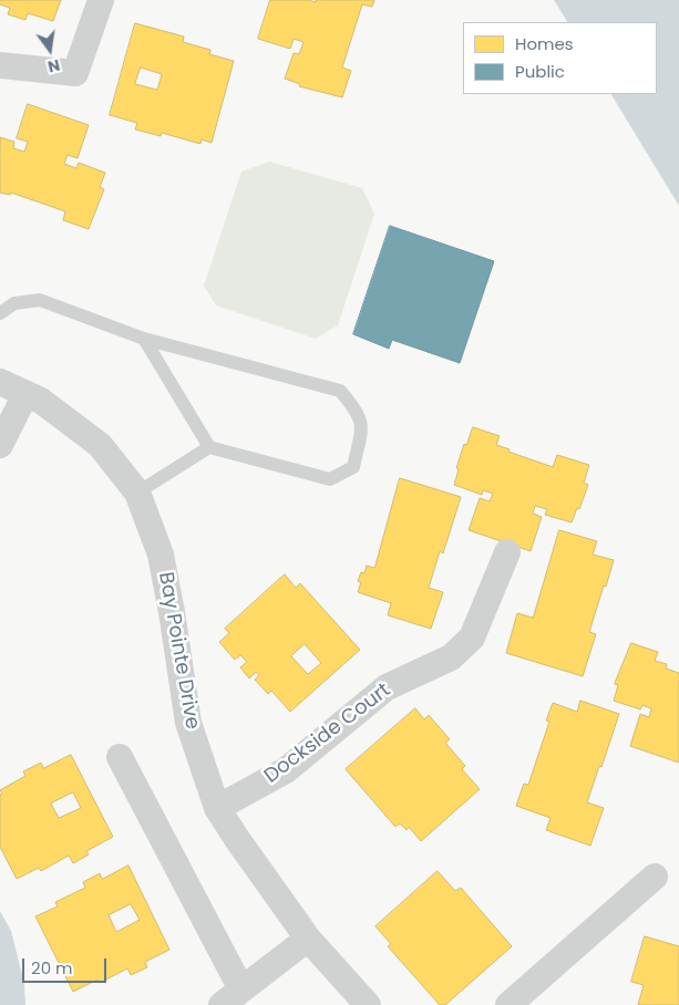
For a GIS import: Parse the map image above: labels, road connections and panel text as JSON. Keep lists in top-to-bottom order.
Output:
{
  "streets": {
    "street": ["Bay Pointe Drive", "Dockside Court"]
  },
  "crossings": [
    ["Bay Pointe Drive", "Dockside Court"]
  ],
  "legend": ["Homes", "Public"],
  "scale_bar": "20 m",
  "north": "bottom"
}
